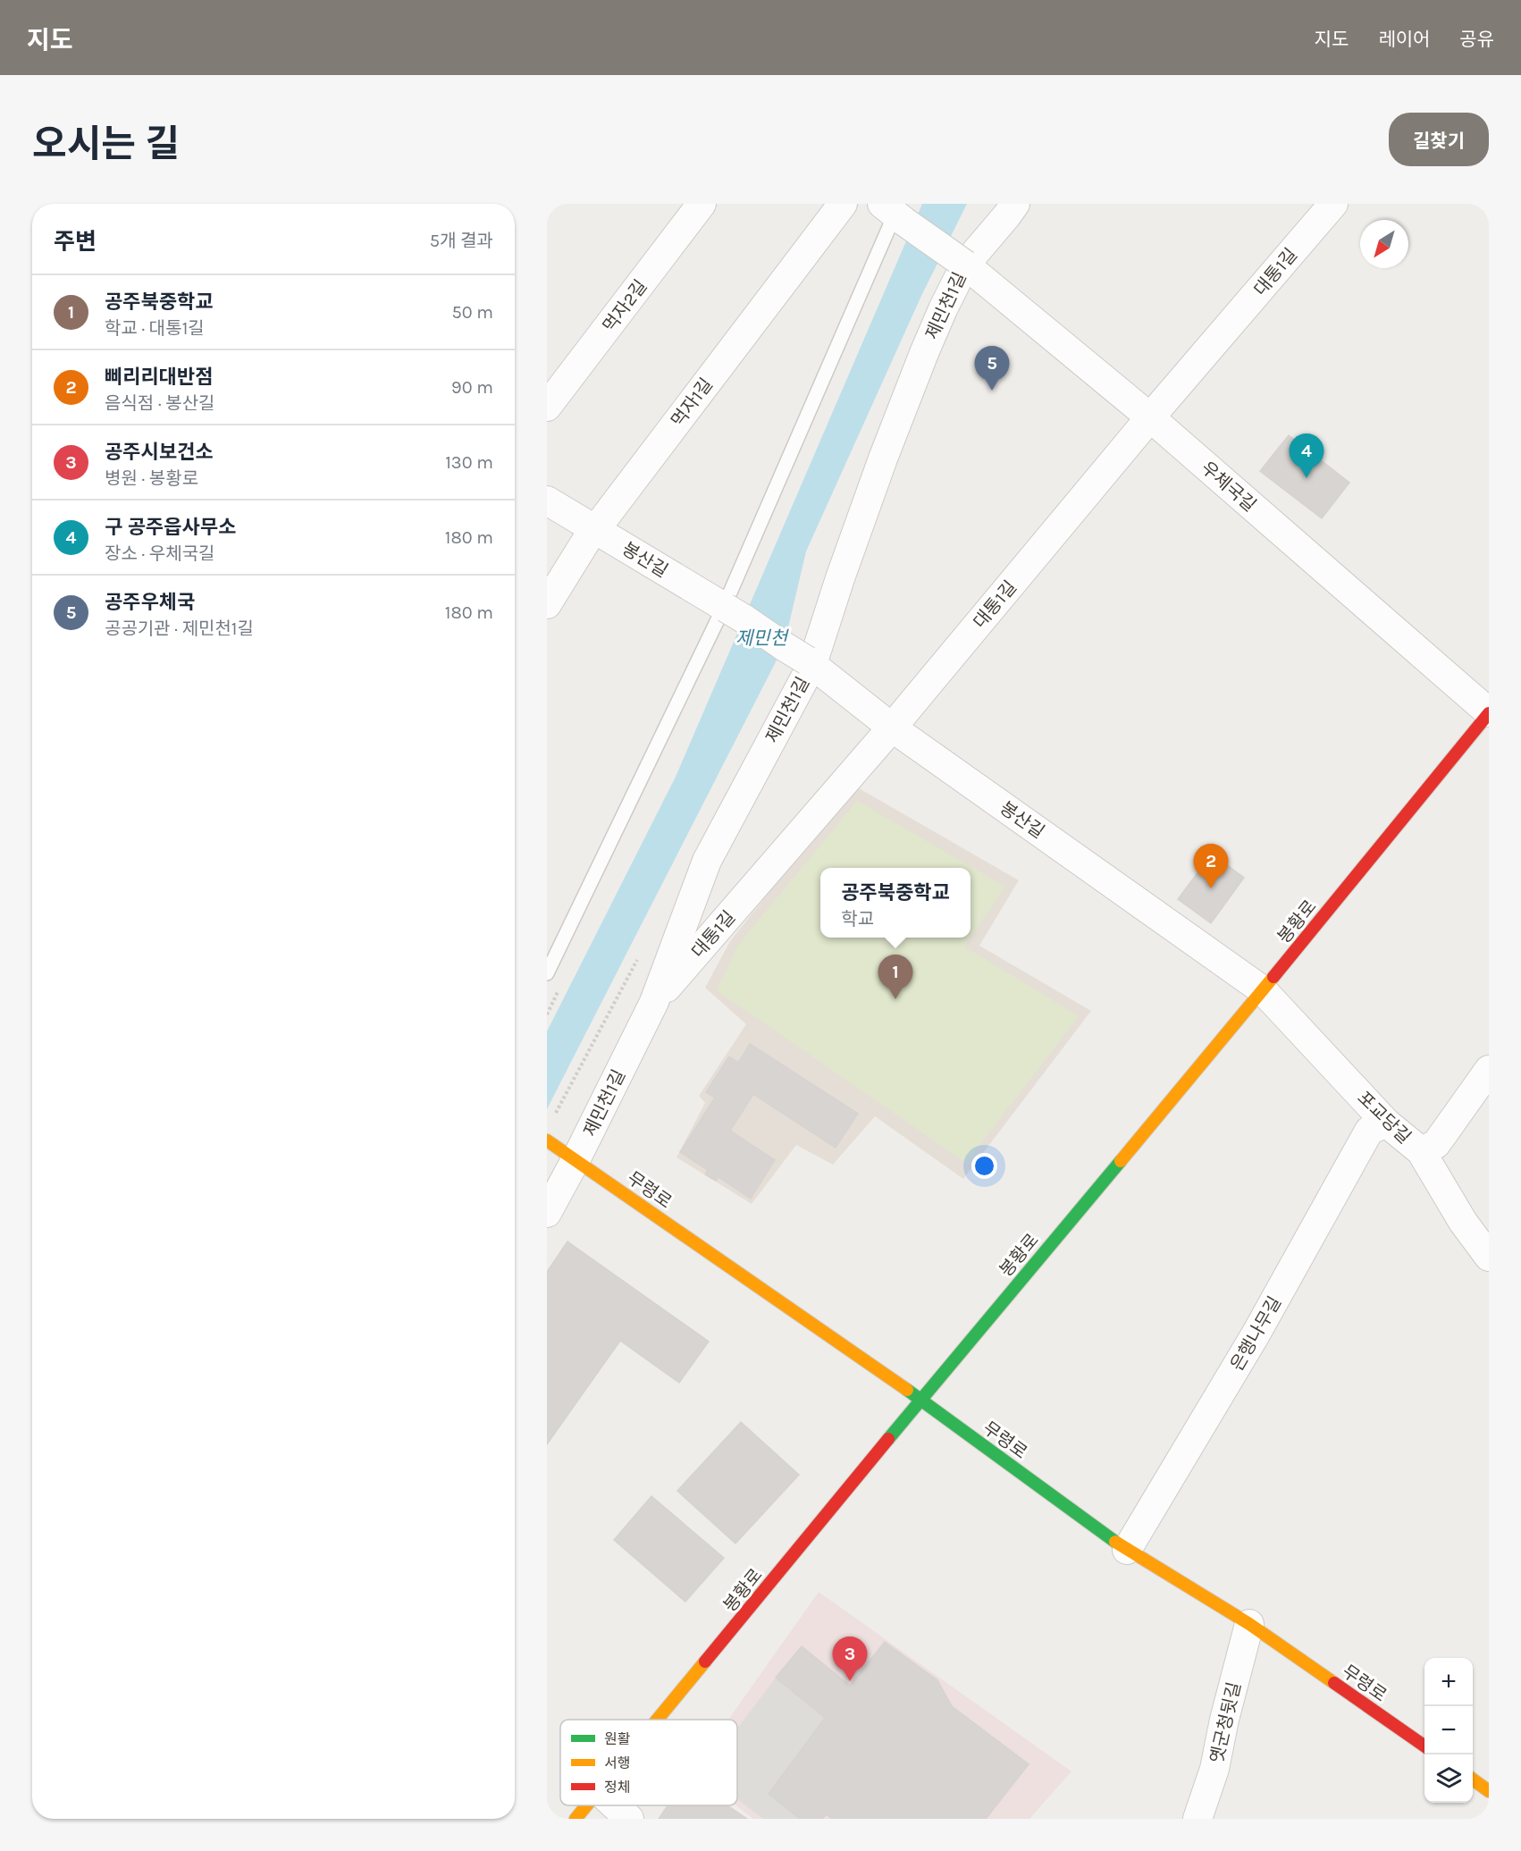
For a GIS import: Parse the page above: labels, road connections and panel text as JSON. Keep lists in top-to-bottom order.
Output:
{
  "streets": {
    "main road": ["봉황로", "무령로"],
    "street": [
      "대통1길",
      "먹자2길",
      "제민천1길",
      "먹자1길",
      "우체국길",
      "봉산길",
      "포교당길",
      "은행나무길",
      "옛군청뒷길"
    ]
  },
  "crossings": [
    ["대통1길", "제민천1길"],
    ["대통1길", "우체국길"],
    ["대통1길", "봉산길"],
    ["제민천1길", "우체국길"],
    ["제민천1길", "봉산길"],
    ["제민천1길", "무령로"],
    ["먹자1길", "봉산길"],
    ["우체국길", "봉황로"],
    ["봉산길", "봉황로"],
    ["봉산길", "포교당길"],
    ["봉황로", "포교당길"],
    ["봉황로", "무령로"],
    ["포교당길", "은행나무길"],
    ["무령로", "은행나무길"],
    ["무령로", "옛군청뒷길"]
  ],
  "water": ["제민천"],
  "legend": ["원활", "서행", "정체"],
  "north": "bottom left",
  "page": {
    "header": "지도",
    "nav": ["지도", "레이어", "공유"],
    "title": "오시는 길",
    "buttons": "길찾기",
    "heading": ["주변", "5개 결과"],
    "list": [
      {
        "mark": "1",
        "name": "공주북중학교",
        "note": "학교 · 대통1길",
        "value": "50 m"
      },
      {
        "mark": "2",
        "name": "삐리리대반점",
        "note": "음식점 · 봉산길",
        "value": "90 m"
      },
      {
        "mark": "3",
        "name": "공주시보건소",
        "note": "병원 · 봉황로",
        "value": "130 m"
      },
      {
        "mark": "4",
        "name": "구 공주읍사무소",
        "note": "장소 · 우체국길",
        "value": "180 m"
      },
      {
        "mark": "5",
        "name": "공주우체국",
        "note": "공공기관 · 제민천1길",
        "value": "180 m"
      }
    ],
    "pins": [
      "5",
      "4",
      "2",
      "1",
      "3"
    ],
    "popup": ["공주북중학교", "학교"],
    "map_buttons": ["+", "−"]
  }
}
